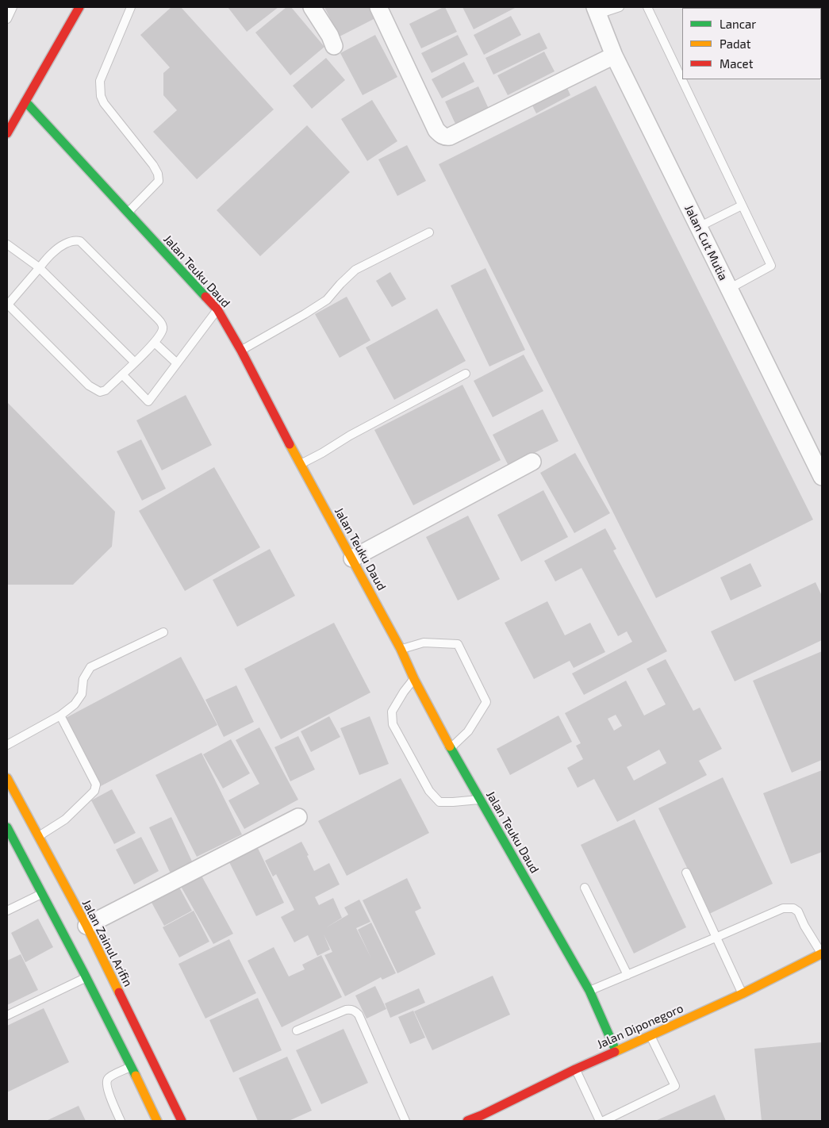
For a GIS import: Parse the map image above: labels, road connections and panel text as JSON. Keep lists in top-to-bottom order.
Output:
{
  "streets": {
    "main road": ["Jalan Teuku Daud", "Jalan Zainul Arifin", "Jalan Diponegoro"],
    "street": ["Jalan Cut Mutia"]
  },
  "crossings": [
    ["Jalan Teuku Daud", "Jalan Diponegoro"]
  ],
  "legend": ["Lancar", "Padat", "Macet"]
}
